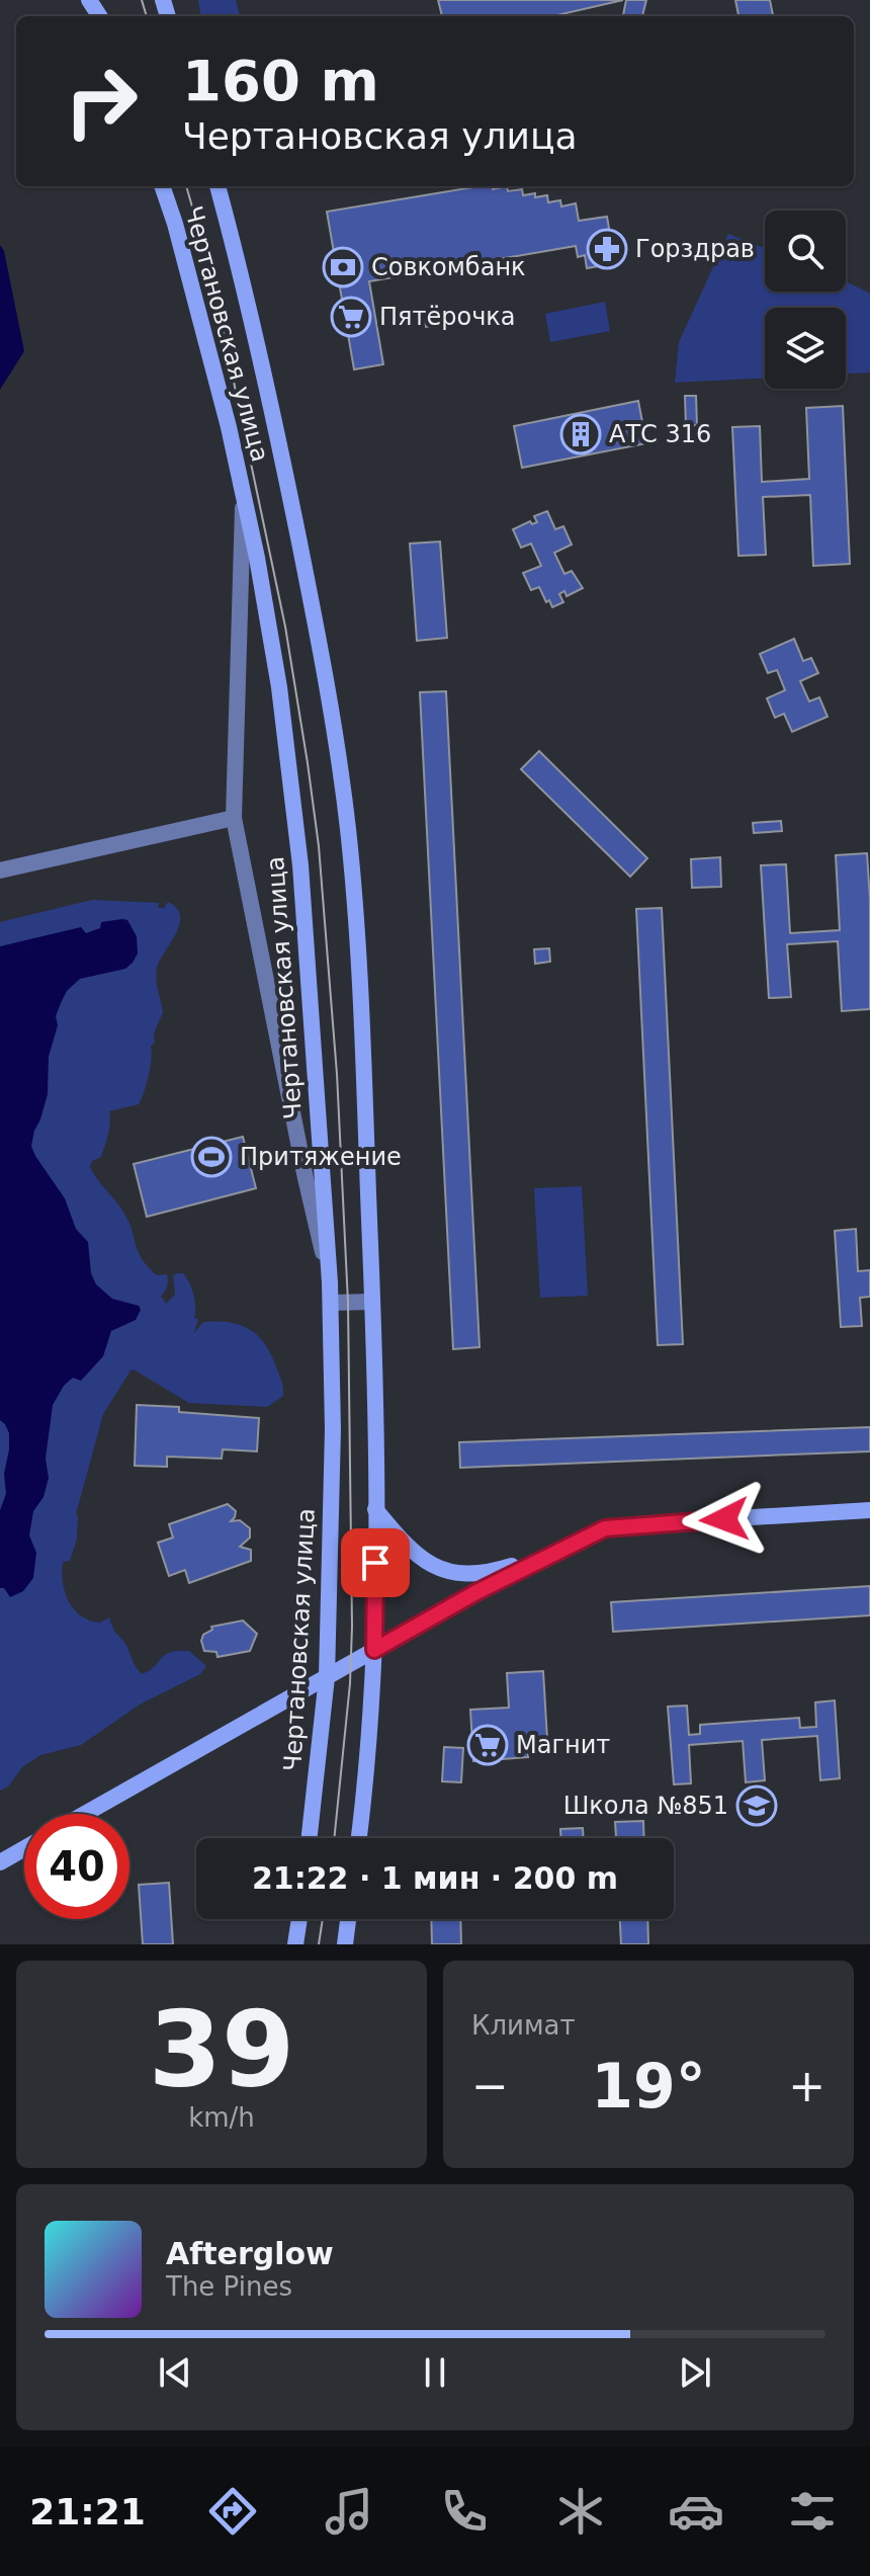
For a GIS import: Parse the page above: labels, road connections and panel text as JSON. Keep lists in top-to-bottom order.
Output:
{
  "streets": {
    "main road": ["Чертановская улица"]
  },
  "places": {
    "pharmacy": ["Горздрав"],
    "bank": ["Совкомбанк"],
    "supermarket": ["Пятёрочка", "Магнит"],
    "building": ["АТС 316"],
    "sports": ["Притяжение"],
    "school or university": ["Школа №851"]
  },
  "page": {
    "turn": ["160 m", "Чертановская улица"],
    "limit": "40",
    "trip": "21:22 · 1 мин · 200 m",
    "tile": [
      ["39", "km/h"],
      "Климат"
    ],
    "heat": ["−", "19°", "+"],
    "song": ["Afterglow", "The Pines"],
    "tabs": "21:21"
  }
}
